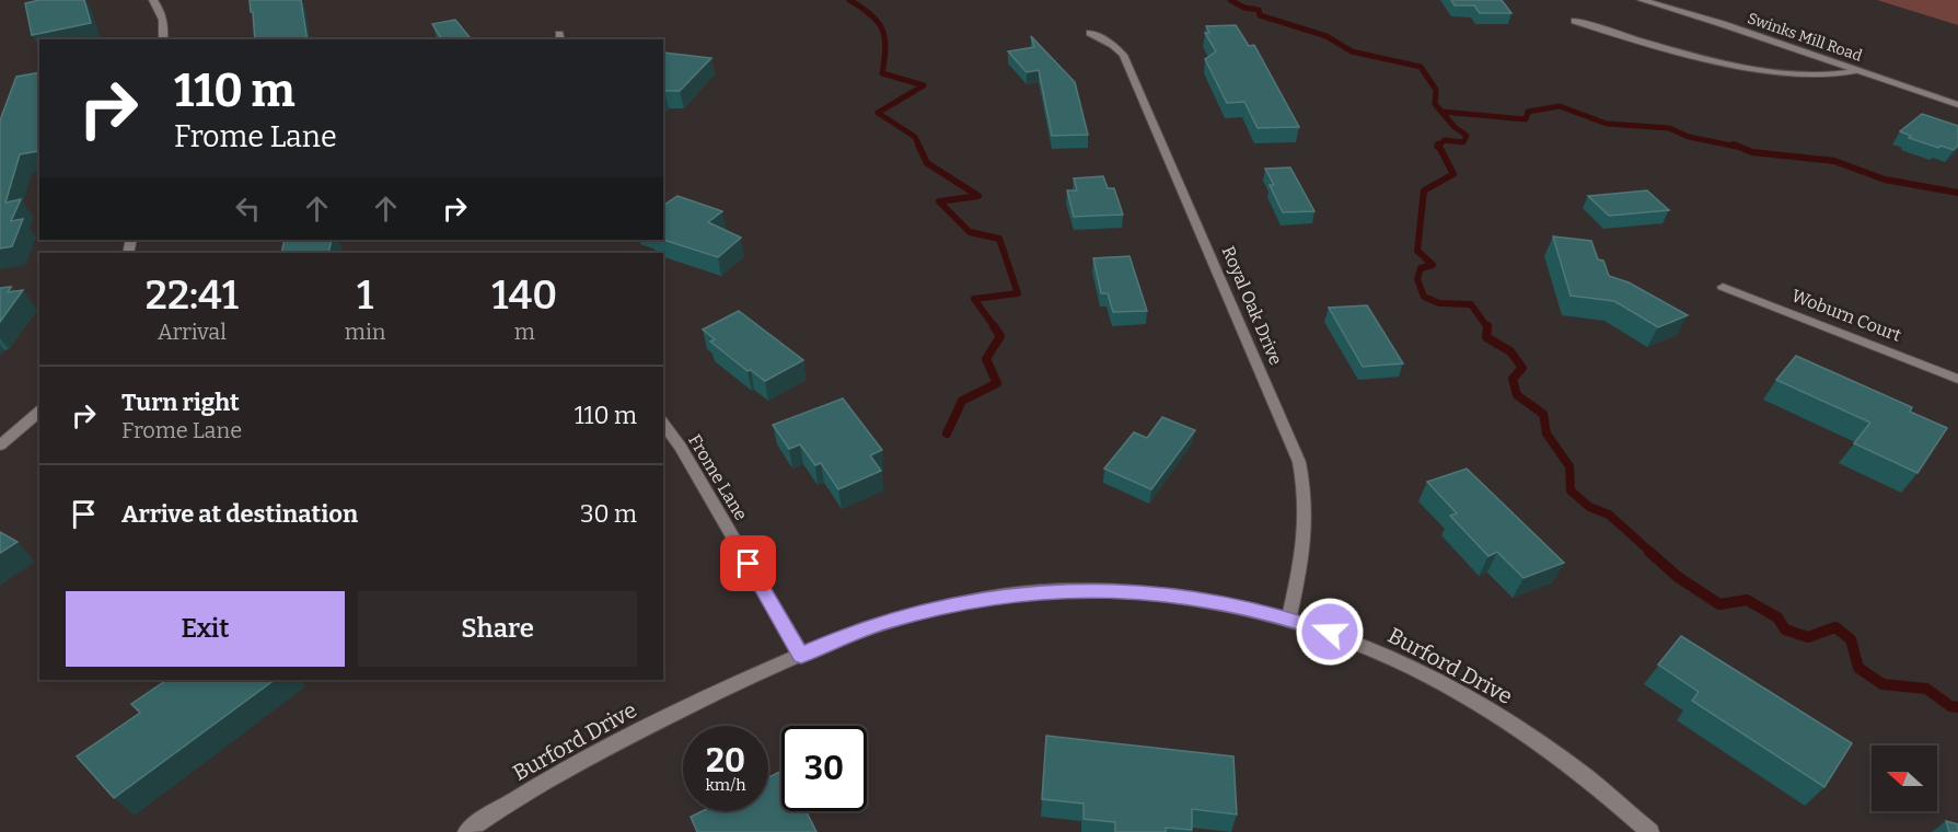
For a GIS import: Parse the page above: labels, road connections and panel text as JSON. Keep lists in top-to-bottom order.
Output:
{
  "streets": {
    "street": [
      "Swinks Mill Road",
      "Royal Oak Drive",
      "Woburn Court",
      "Frome Lane",
      "Burford Drive"
    ]
  },
  "crossings": [
    ["Royal Oak Drive", "Burford Drive"],
    ["Frome Lane", "Burford Drive"]
  ],
  "north": "left",
  "page": {
    "turn": ["110 m", "Frome Lane"],
    "eta": [
      "22:41",
      "Arrival",
      "1",
      "min",
      "140",
      "m"
    ],
    "list": [
      {
        "name": "Turn right",
        "note": "Frome Lane",
        "value": "110 m"
      },
      {
        "name": "Arrive at destination",
        "value": "30 m"
      }
    ],
    "buttons": ["Exit", "Share"],
    "speed": "20 km/h",
    "limit": "30"
  }
}
